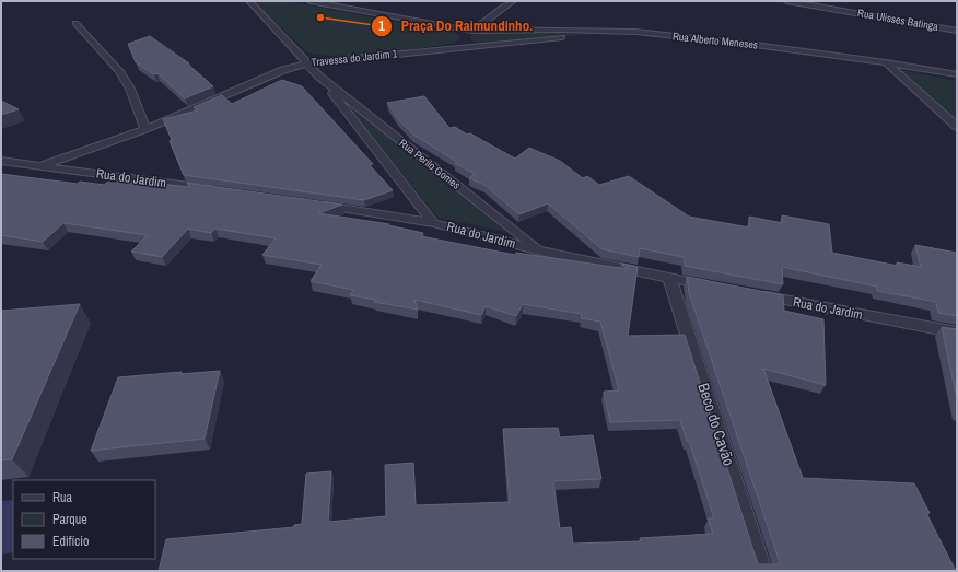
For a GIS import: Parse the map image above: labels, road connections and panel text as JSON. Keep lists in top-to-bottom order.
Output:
{
  "streets": {
    "street": [
      "Rua Ulisses Batinga",
      "Rua Alberto Meneses",
      "Travessa do Jardim 1",
      "Rua Perilo Gomes",
      "Rua do Jardim",
      "Beco do Cavão"
    ]
  },
  "crossings": [
    ["Rua Alberto Meneses", "Travessa do Jardim 1"],
    ["Travessa do Jardim 1", "Rua Perilo Gomes"],
    ["Travessa do Jardim 1", "Rua do Jardim"],
    ["Rua Perilo Gomes", "Rua do Jardim"],
    ["Rua do Jardim", "Beco do Cavão"]
  ],
  "places": ["Praça Do Raimundinho."],
  "legend": ["Rua", "Parque", "Edifício"]
}
